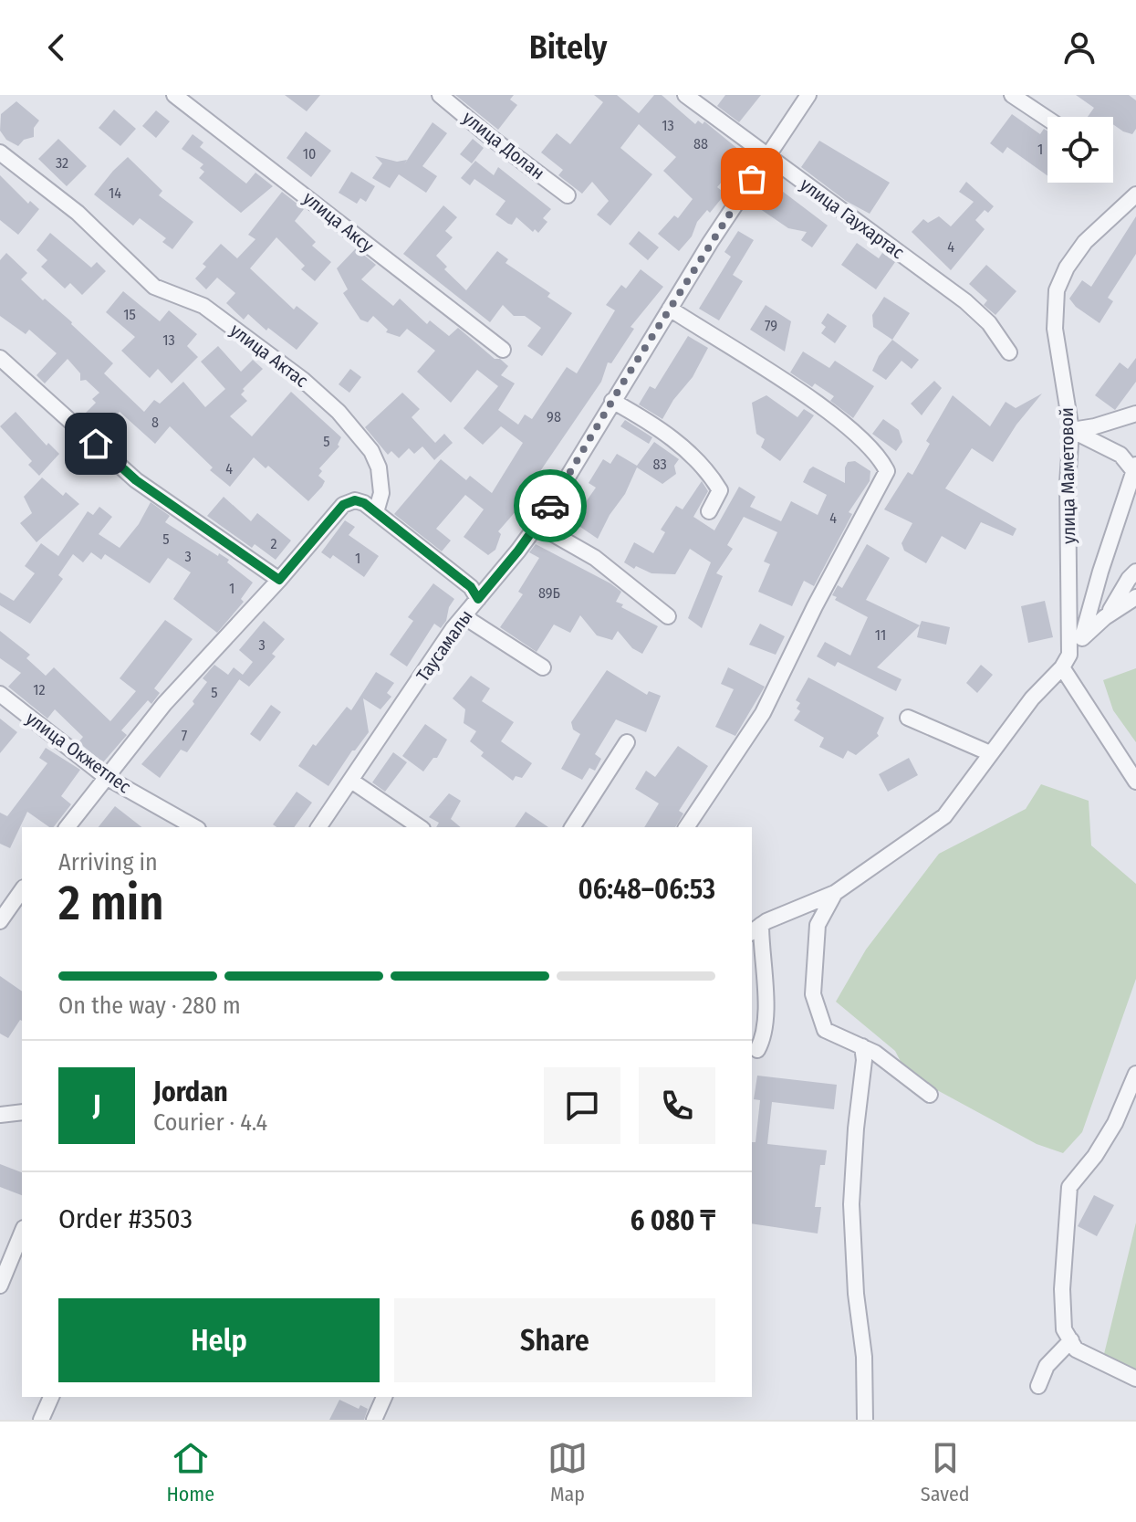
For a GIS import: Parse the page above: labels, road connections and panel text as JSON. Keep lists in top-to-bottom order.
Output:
{
  "streets": {
    "street": [
      "улица Долан",
      "улица Гаухартас",
      "улица Аксу",
      "улица Актас",
      "улица Маметовой",
      "Таусамалы",
      "улица Окжетпес"
    ]
  },
  "crossings": [
    ["улица Гаухартас", "Таусамалы"]
  ],
  "house_numbers": [
    "13",
    "88",
    "1",
    "10",
    "32",
    "14",
    "4",
    "15",
    "79",
    "13",
    "98",
    "8",
    "5",
    "83",
    "4",
    "4",
    "5",
    "2",
    "3",
    "1",
    "1",
    "89Б",
    "11",
    "3",
    "12",
    "5",
    "7"
  ],
  "page": {
    "header": "Bitely",
    "heading": ["2 min", "Arriving in", "06:48–06:53"],
    "panel": [
      "Jordan",
      "Courier · 4.4",
      "Order #3503",
      "6 080 ₸"
    ],
    "bar": "On the way · 280 m",
    "round": "J",
    "buttons": ["Help", "Share"],
    "tabs": ["Home", "Map", "Saved"]
  }
}
